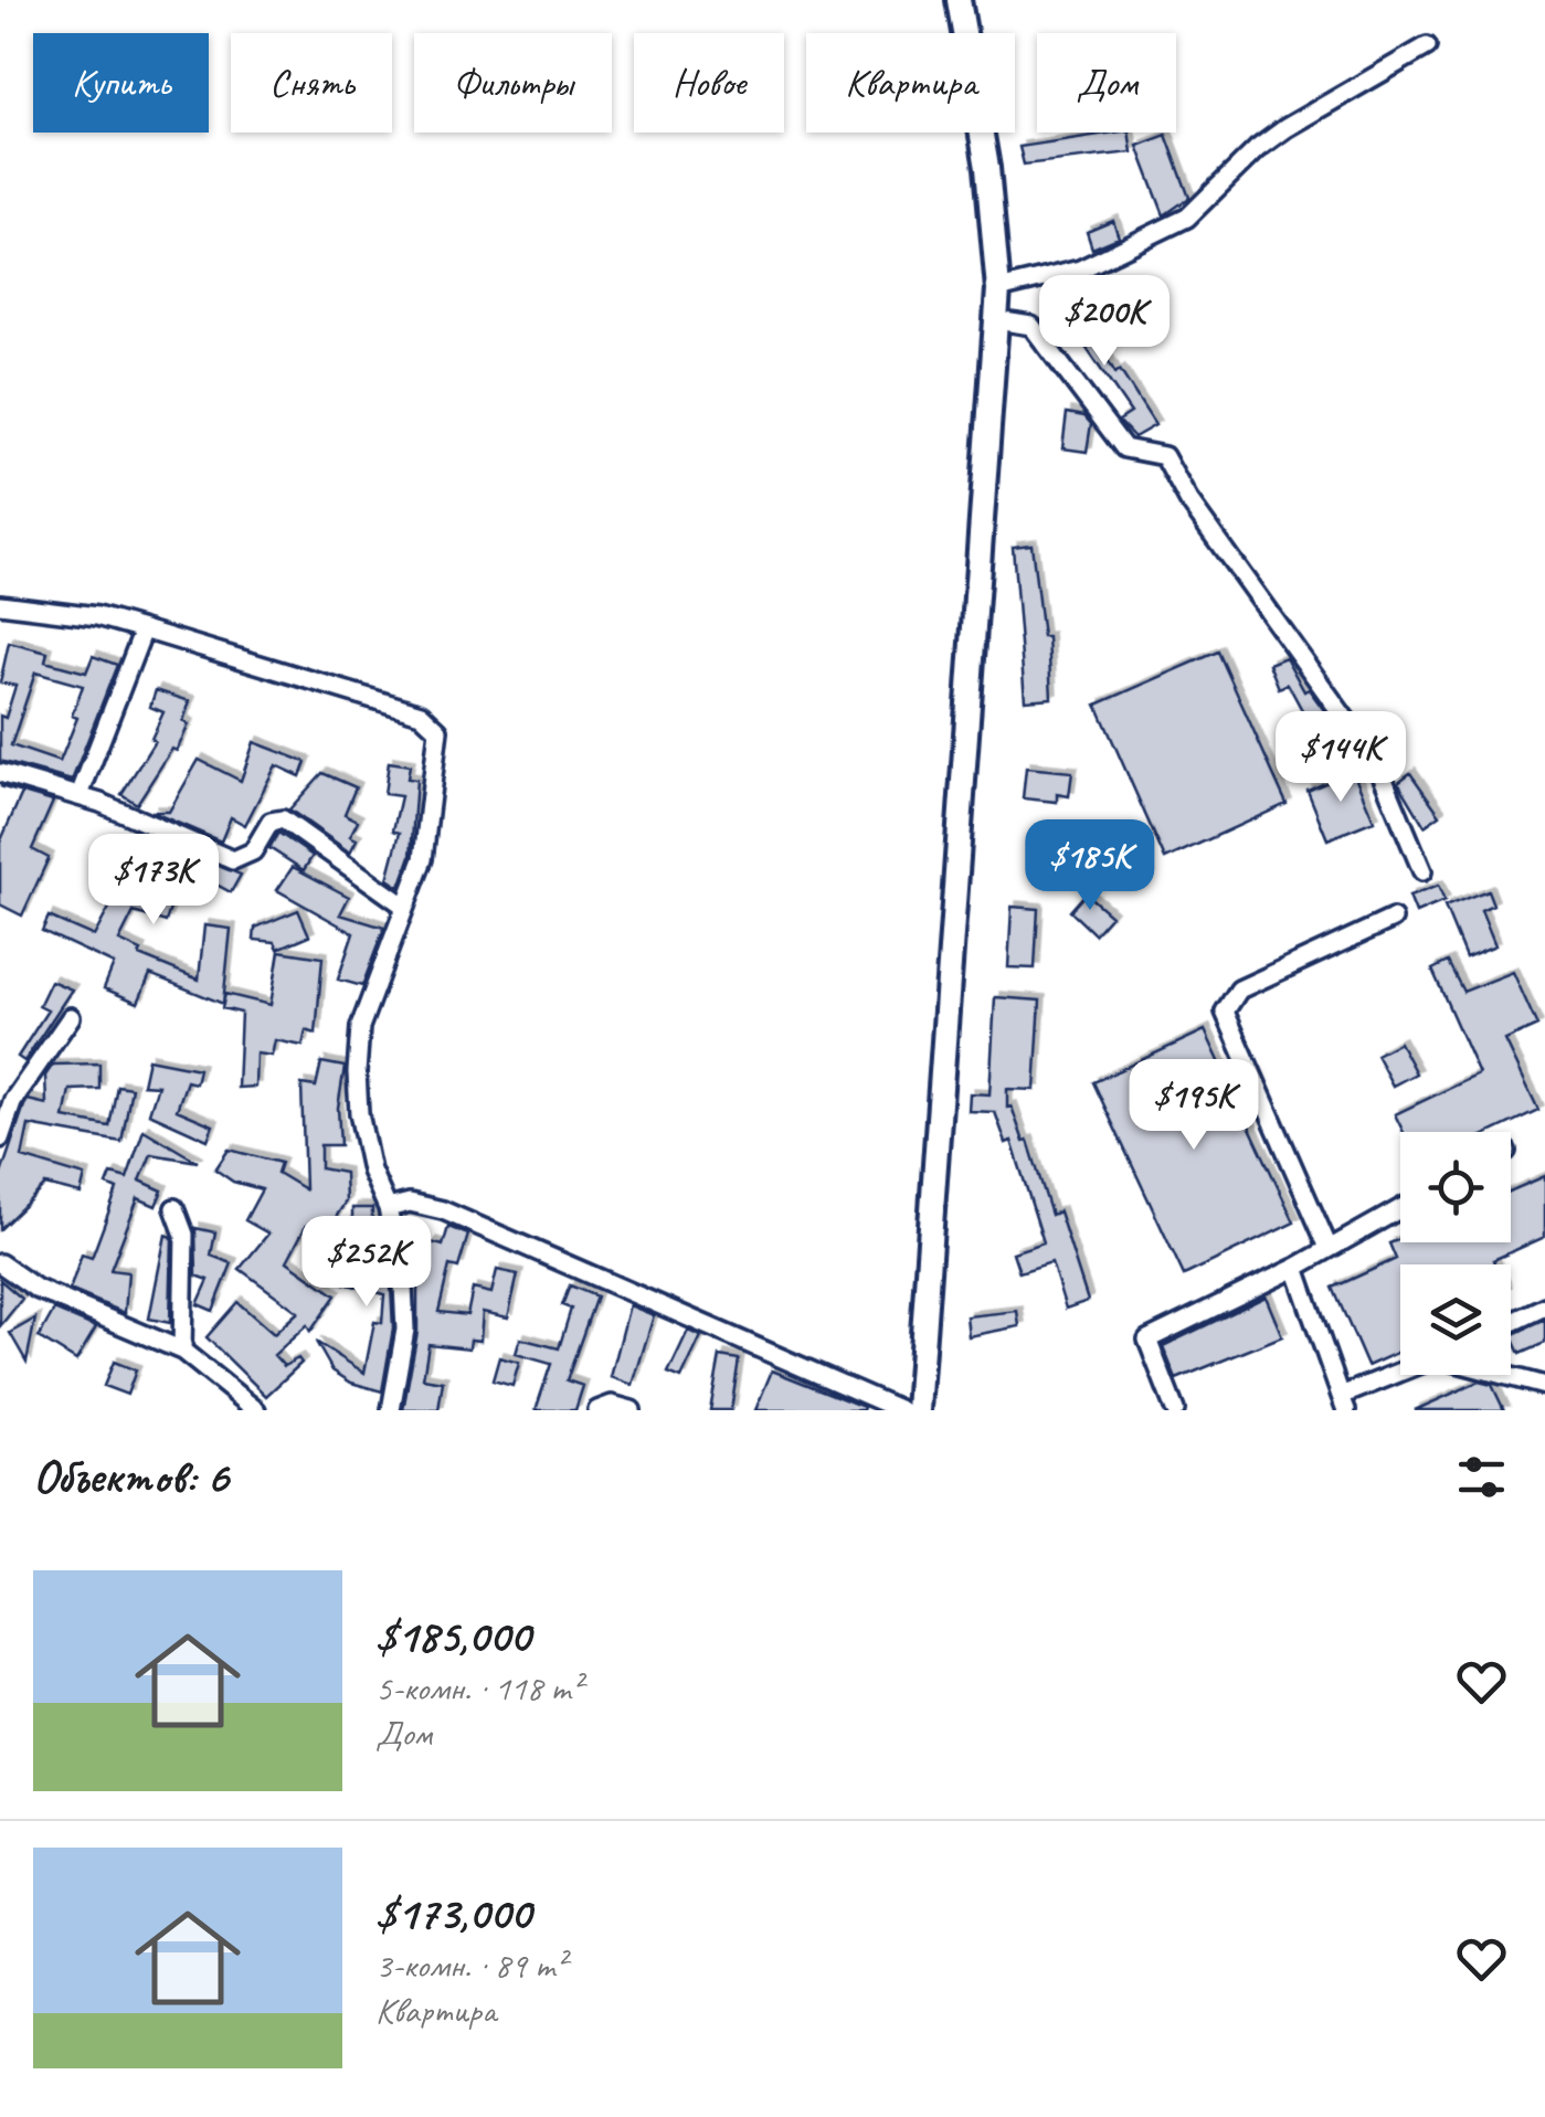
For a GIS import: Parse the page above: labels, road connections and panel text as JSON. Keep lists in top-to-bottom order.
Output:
{
  "page": {
    "chip": [
      "Купить",
      "Снять",
      "Фильтры",
      "Новое",
      "Квартира",
      "Дом"
    ],
    "price": [
      "$200K",
      "$144K",
      "$185K",
      "$173K",
      "$195K",
      "$252K"
    ],
    "heading": "Объектов: 6",
    "list": [
      {
        "name": "$185,000",
        "note": "5-комн. · 118 m² · Дом"
      },
      {
        "name": "$173,000",
        "note": "3-комн. · 89 m² · Квартира"
      }
    ]
  }
}
